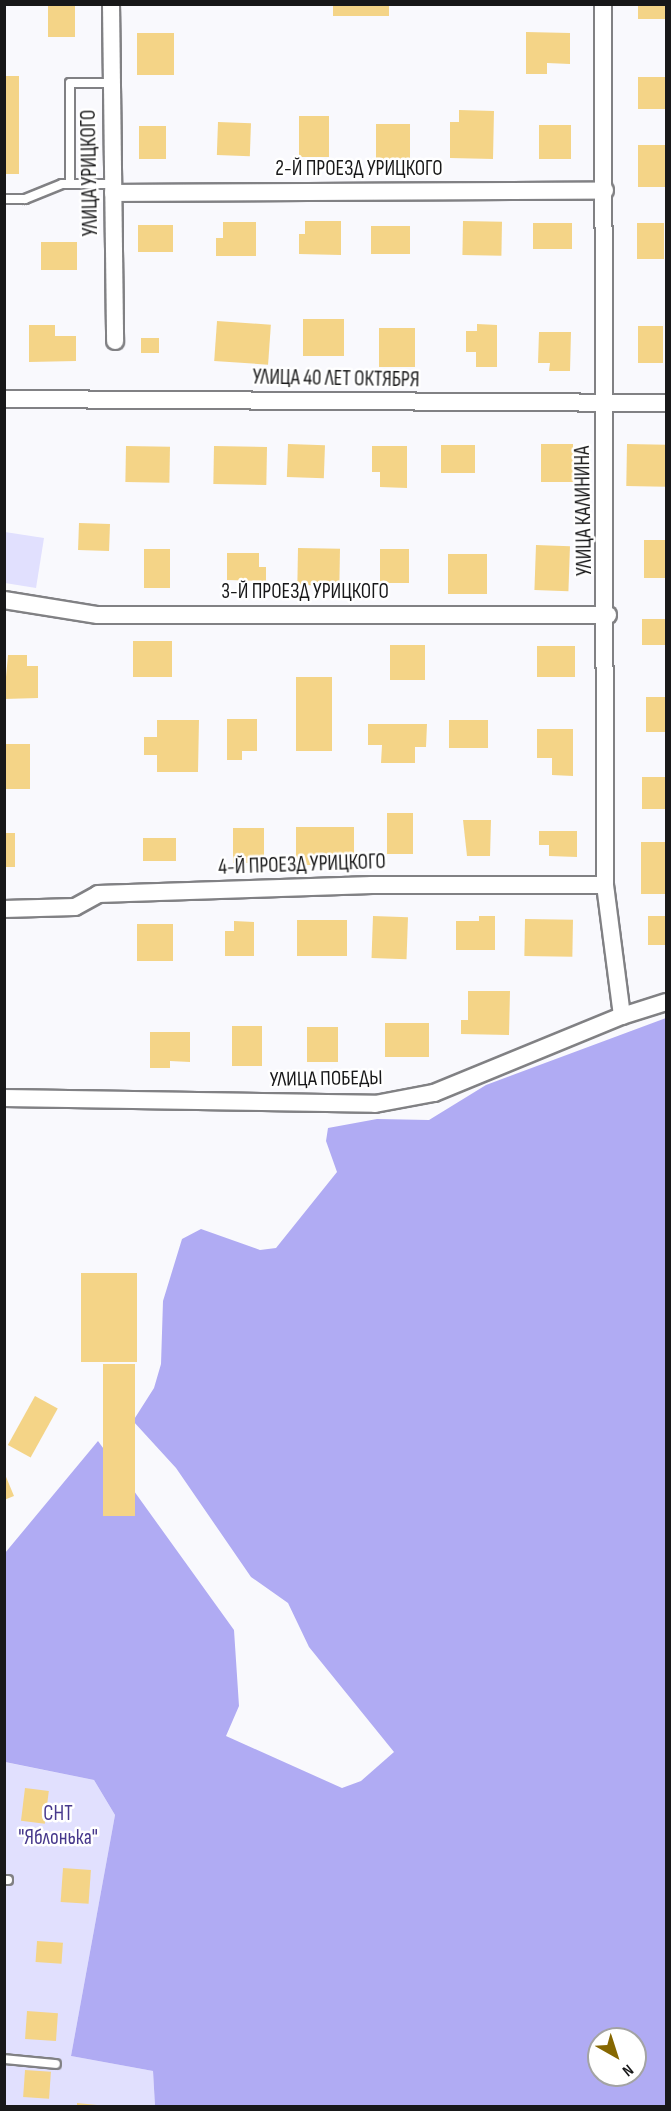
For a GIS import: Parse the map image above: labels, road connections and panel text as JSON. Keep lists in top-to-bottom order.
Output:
{
  "streets": {
    "street": [
      "2-Й ПРОЕЗД УРИЦКОГО",
      "УЛИЦА УРИЦКОГО",
      "УЛИЦА 40 ЛЕТ ОКТЯБРЯ",
      "УЛИЦА КАЛИНИНА",
      "3-Й ПРОЕЗД УРИЦКОГО",
      "4-Й ПРОЕЗД УРИЦКОГО",
      "УЛИЦА ПОБЕДЫ"
    ]
  },
  "crossings": [
    ["2-Й ПРОЕЗД УРИЦКОГО", "УЛИЦА УРИЦКОГО"],
    ["2-Й ПРОЕЗД УРИЦКОГО", "УЛИЦА КАЛИНИНА"],
    ["УЛИЦА 40 ЛЕТ ОКТЯБРЯ", "УЛИЦА КАЛИНИНА"],
    ["УЛИЦА КАЛИНИНА", "3-Й ПРОЕЗД УРИЦКОГО"],
    ["УЛИЦА КАЛИНИНА", "4-Й ПРОЕЗД УРИЦКОГО"],
    ["УЛИЦА КАЛИНИНА", "УЛИЦА ПОБЕДЫ"]
  ],
  "parks": ["СНТ \"Яблонька\""],
  "north": "bottom right"
}
